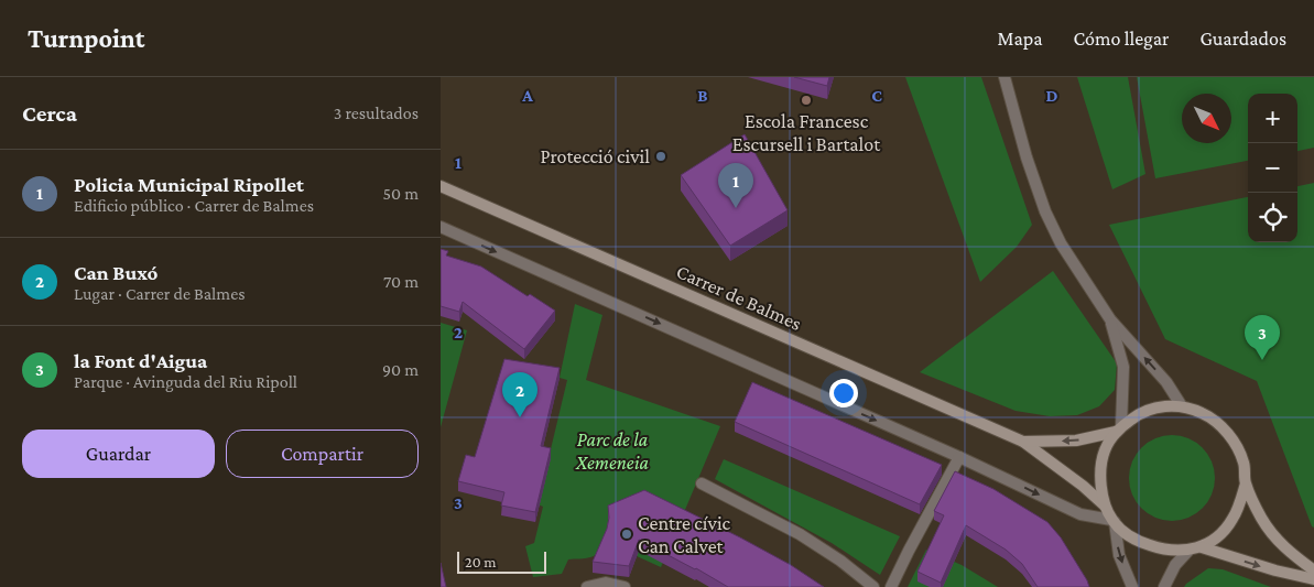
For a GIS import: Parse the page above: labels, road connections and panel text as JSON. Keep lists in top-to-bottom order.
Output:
{
  "streets": {
    "main road": ["Carrer de Balmes"]
  },
  "parks": ["Parc de la Xemeneia"],
  "places": ["Escola Francesc Escursell i Bartalot", "Protecció civil", "Centre cívic Can Calvet"],
  "scale_bar": "20 m",
  "north": "bottom right",
  "page": {
    "header": "Turnpoint",
    "nav": ["Mapa", "Cómo llegar", "Guardados"],
    "heading": ["Cerca", "3 resultados"],
    "map_buttons": ["+", "−"],
    "list": [
      {
        "mark": "1",
        "name": "Policia Municipal Ripollet",
        "note": "Edificio público · Carrer de Balmes",
        "value": "50 m"
      },
      {
        "mark": "2",
        "name": "Can Buxó",
        "note": "Lugar · Carrer de Balmes",
        "value": "70 m"
      },
      {
        "mark": "3",
        "name": "la Font d'Aigua",
        "note": "Parque · Avinguda del Riu Ripoll",
        "value": "90 m"
      }
    ],
    "pins": ["1", "3", "2"],
    "buttons": ["Guardar", "Compartir"],
    "scale": "20 m"
  },
  "grid": {
    "columns": [
      "A",
      "B",
      "C",
      "D"
    ],
    "rows": ["1", "2", "3"]
  }
}
